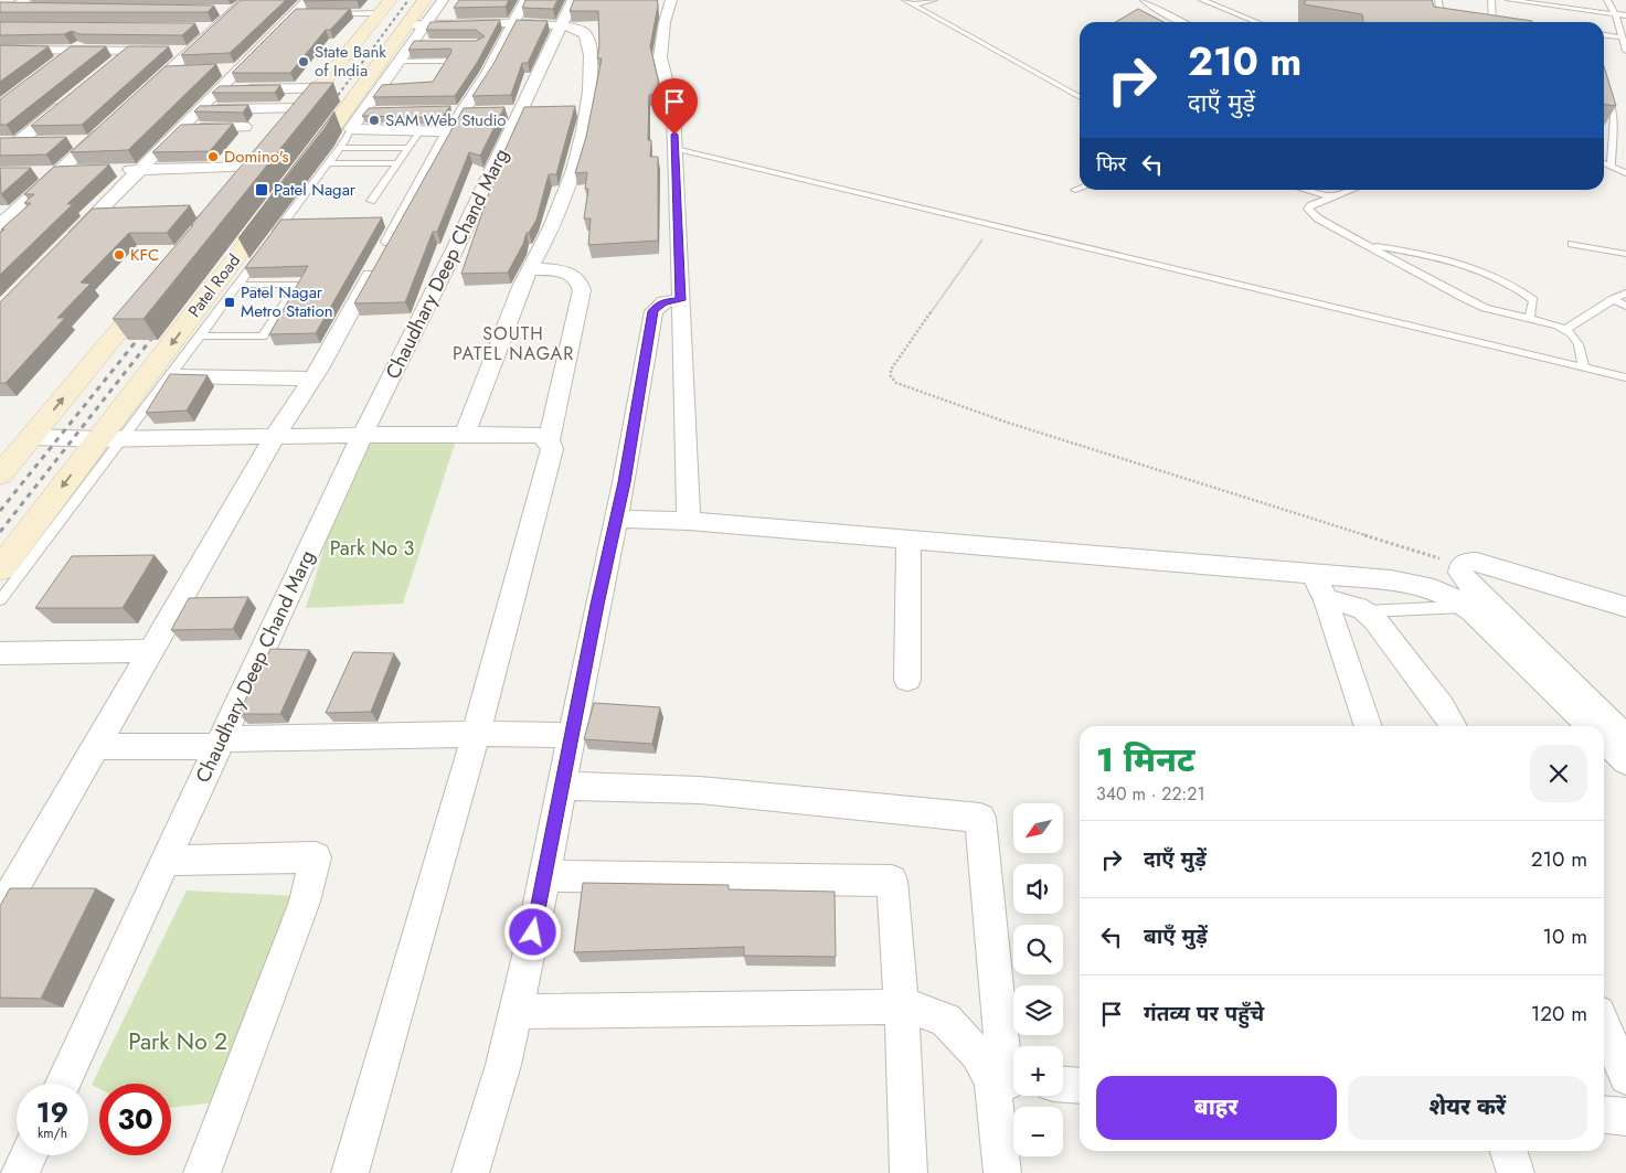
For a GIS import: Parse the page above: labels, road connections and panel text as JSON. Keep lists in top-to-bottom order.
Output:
{
  "streets": {
    "main road": ["Patel Road"],
    "street": ["Chaudhary Deep Chand Marg"]
  },
  "districts": ["SOUTH PATEL NAGAR"],
  "parks": ["Park No 3", "Park No 2"],
  "places": {
    "other": [
      "State Bank of India",
      "SAM Web Studio",
      "Domino's",
      "KFC"
    ],
    "transit": ["Patel Nagar", "Patel Nagar Metro Station"]
  },
  "north": "bottom left",
  "page": {
    "turn": ["210 m", "दाएँ मुड़ें"],
    "then": "फिर",
    "heading": ["1 मिनट", "340 m · 22:21"],
    "map_buttons": ["+", "−"],
    "list": [
      {
        "name": "दाएँ मुड़ें",
        "value": "210 m"
      },
      {
        "name": "बाएँ मुड़ें",
        "value": "10 m"
      },
      {
        "name": "गंतव्य पर पहुँचे",
        "value": "120 m"
      }
    ],
    "buttons": ["बाहर", "शेयर करें"],
    "speed": "19 km/h",
    "limit": "30"
  }
}
